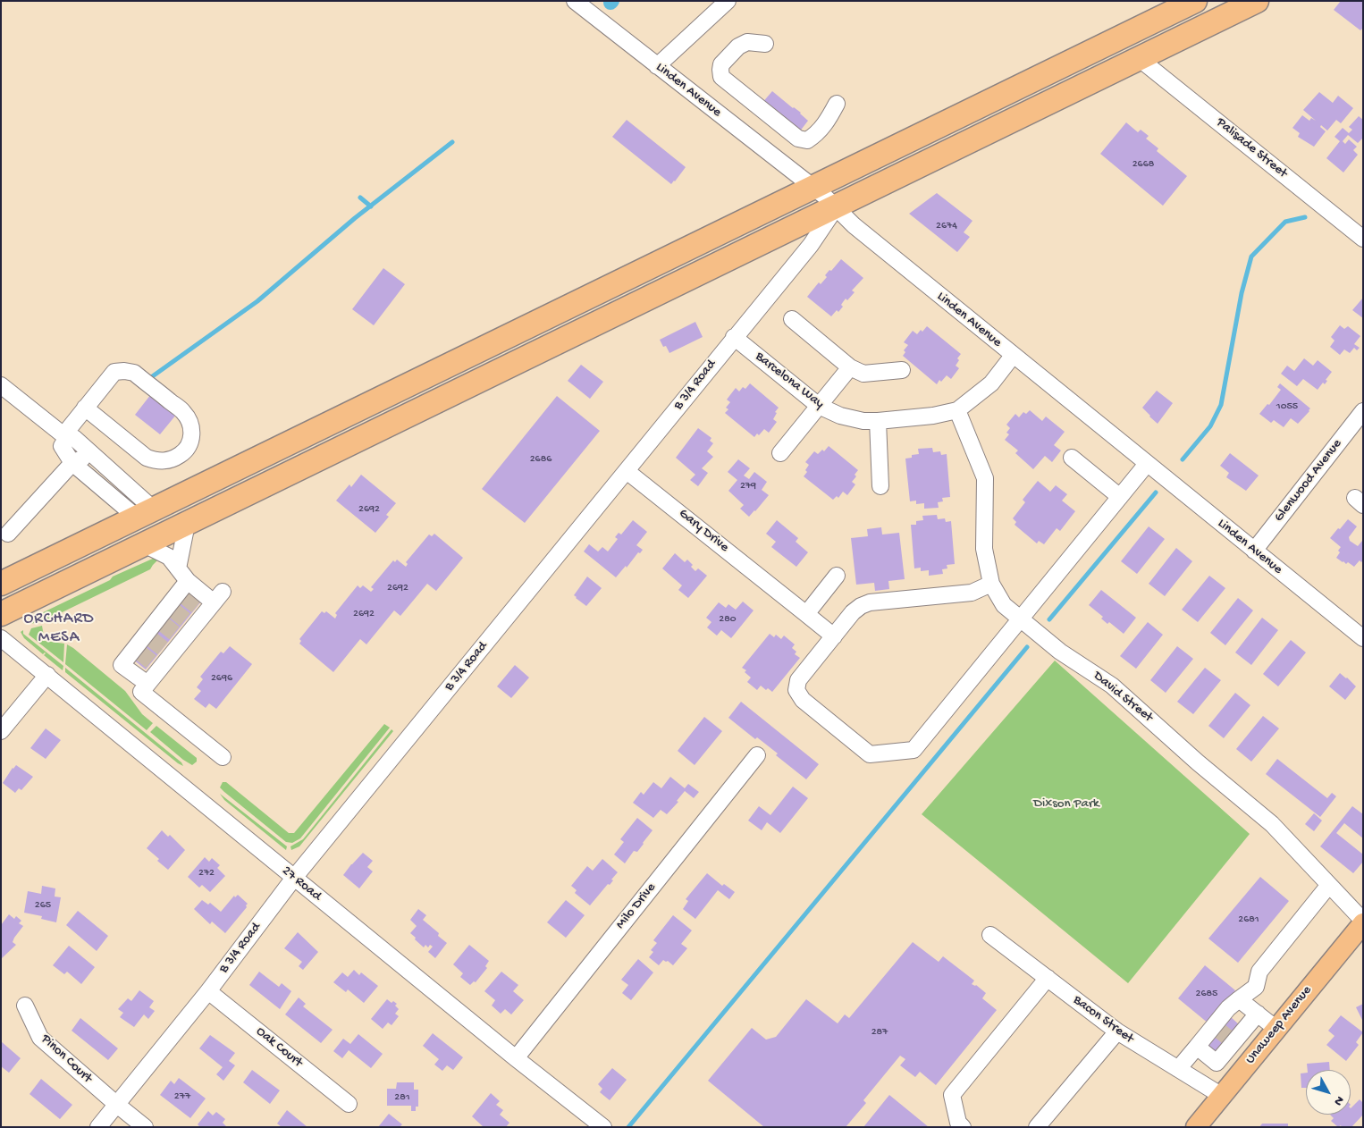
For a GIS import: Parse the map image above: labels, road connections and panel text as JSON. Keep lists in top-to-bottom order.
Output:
{
  "streets": {
    "main road": ["Unaweep Avenue"],
    "street": [
      "Linden Avenue",
      "Palisade Street",
      "Barcelona Way",
      "B 3/4 Road",
      "Glenwood Avenue",
      "Gary Drive",
      "David Street",
      "27 Road",
      "Milo Drive",
      "Bacon Street",
      "Oak Court",
      "Pinon Court"
    ]
  },
  "crossings": [
    ["Linden Avenue", "Barcelona Way"],
    ["Linden Avenue", "B 3/4 Road"],
    ["Linden Avenue", "Glenwood Avenue"],
    ["Barcelona Way", "B 3/4 Road"],
    ["Barcelona Way", "David Street"],
    ["B 3/4 Road", "Gary Drive"],
    ["B 3/4 Road", "27 Road"],
    ["B 3/4 Road", "Oak Court"],
    ["B 3/4 Road", "Pinon Court"],
    ["David Street", "Unaweep Avenue"],
    ["27 Road", "Milo Drive"],
    ["Bacon Street", "Unaweep Avenue"]
  ],
  "districts": ["ORCHARD MESA"],
  "parks": ["Dixson Park"],
  "house_numbers": [
    "2668",
    "2674",
    "1055",
    "2686",
    "279",
    "2692",
    "2692",
    "2692",
    "280",
    "2696",
    "272",
    "265",
    "2681",
    "2685",
    "287",
    "277",
    "281"
  ],
  "north": "bottom right"
}
